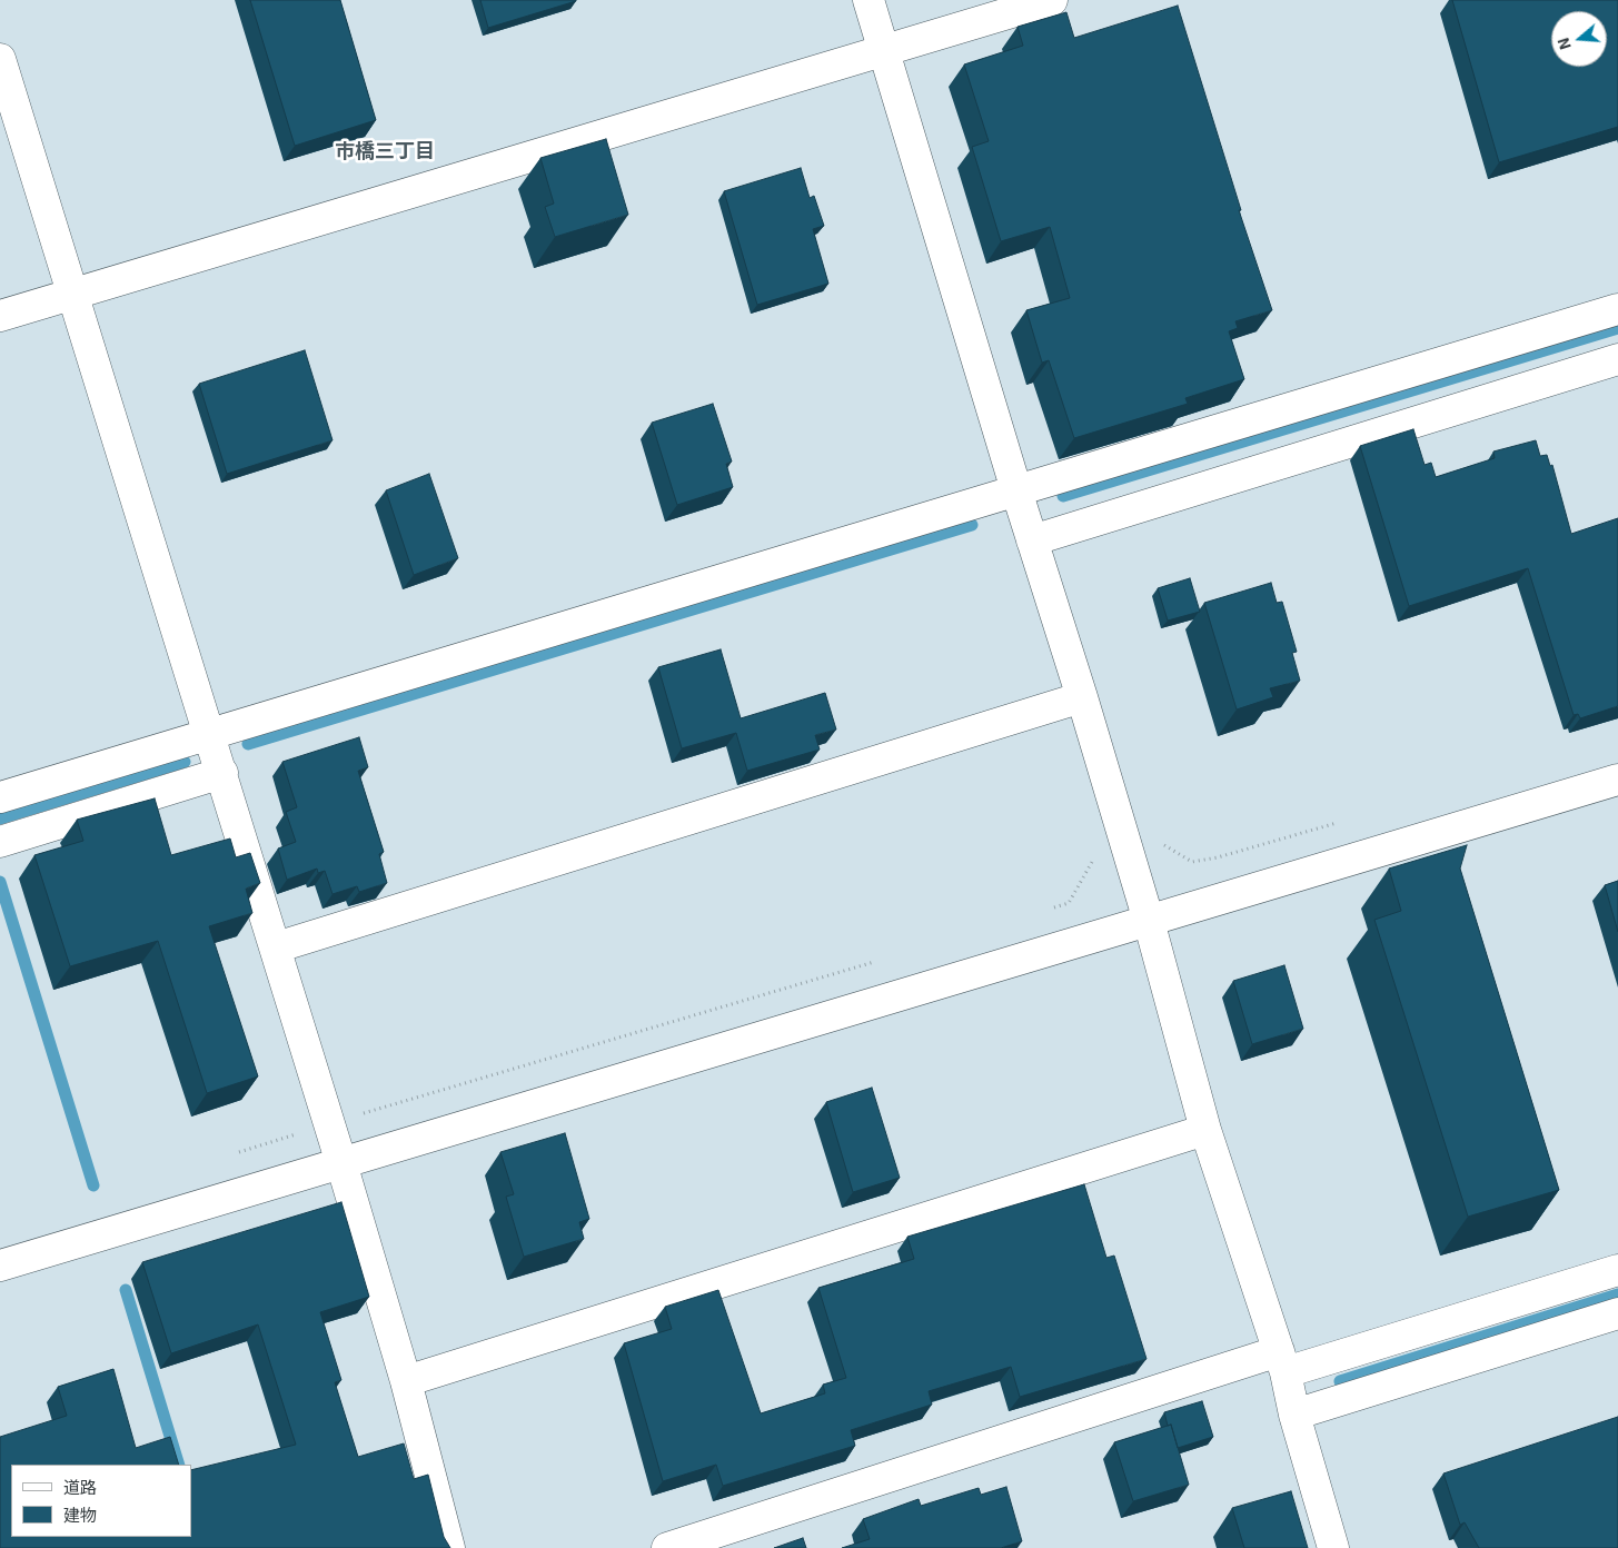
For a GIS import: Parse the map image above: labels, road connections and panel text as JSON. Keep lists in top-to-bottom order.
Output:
{
  "districts": ["市橋三丁目"],
  "legend": ["道路", "建物"],
  "north": "left"
}
